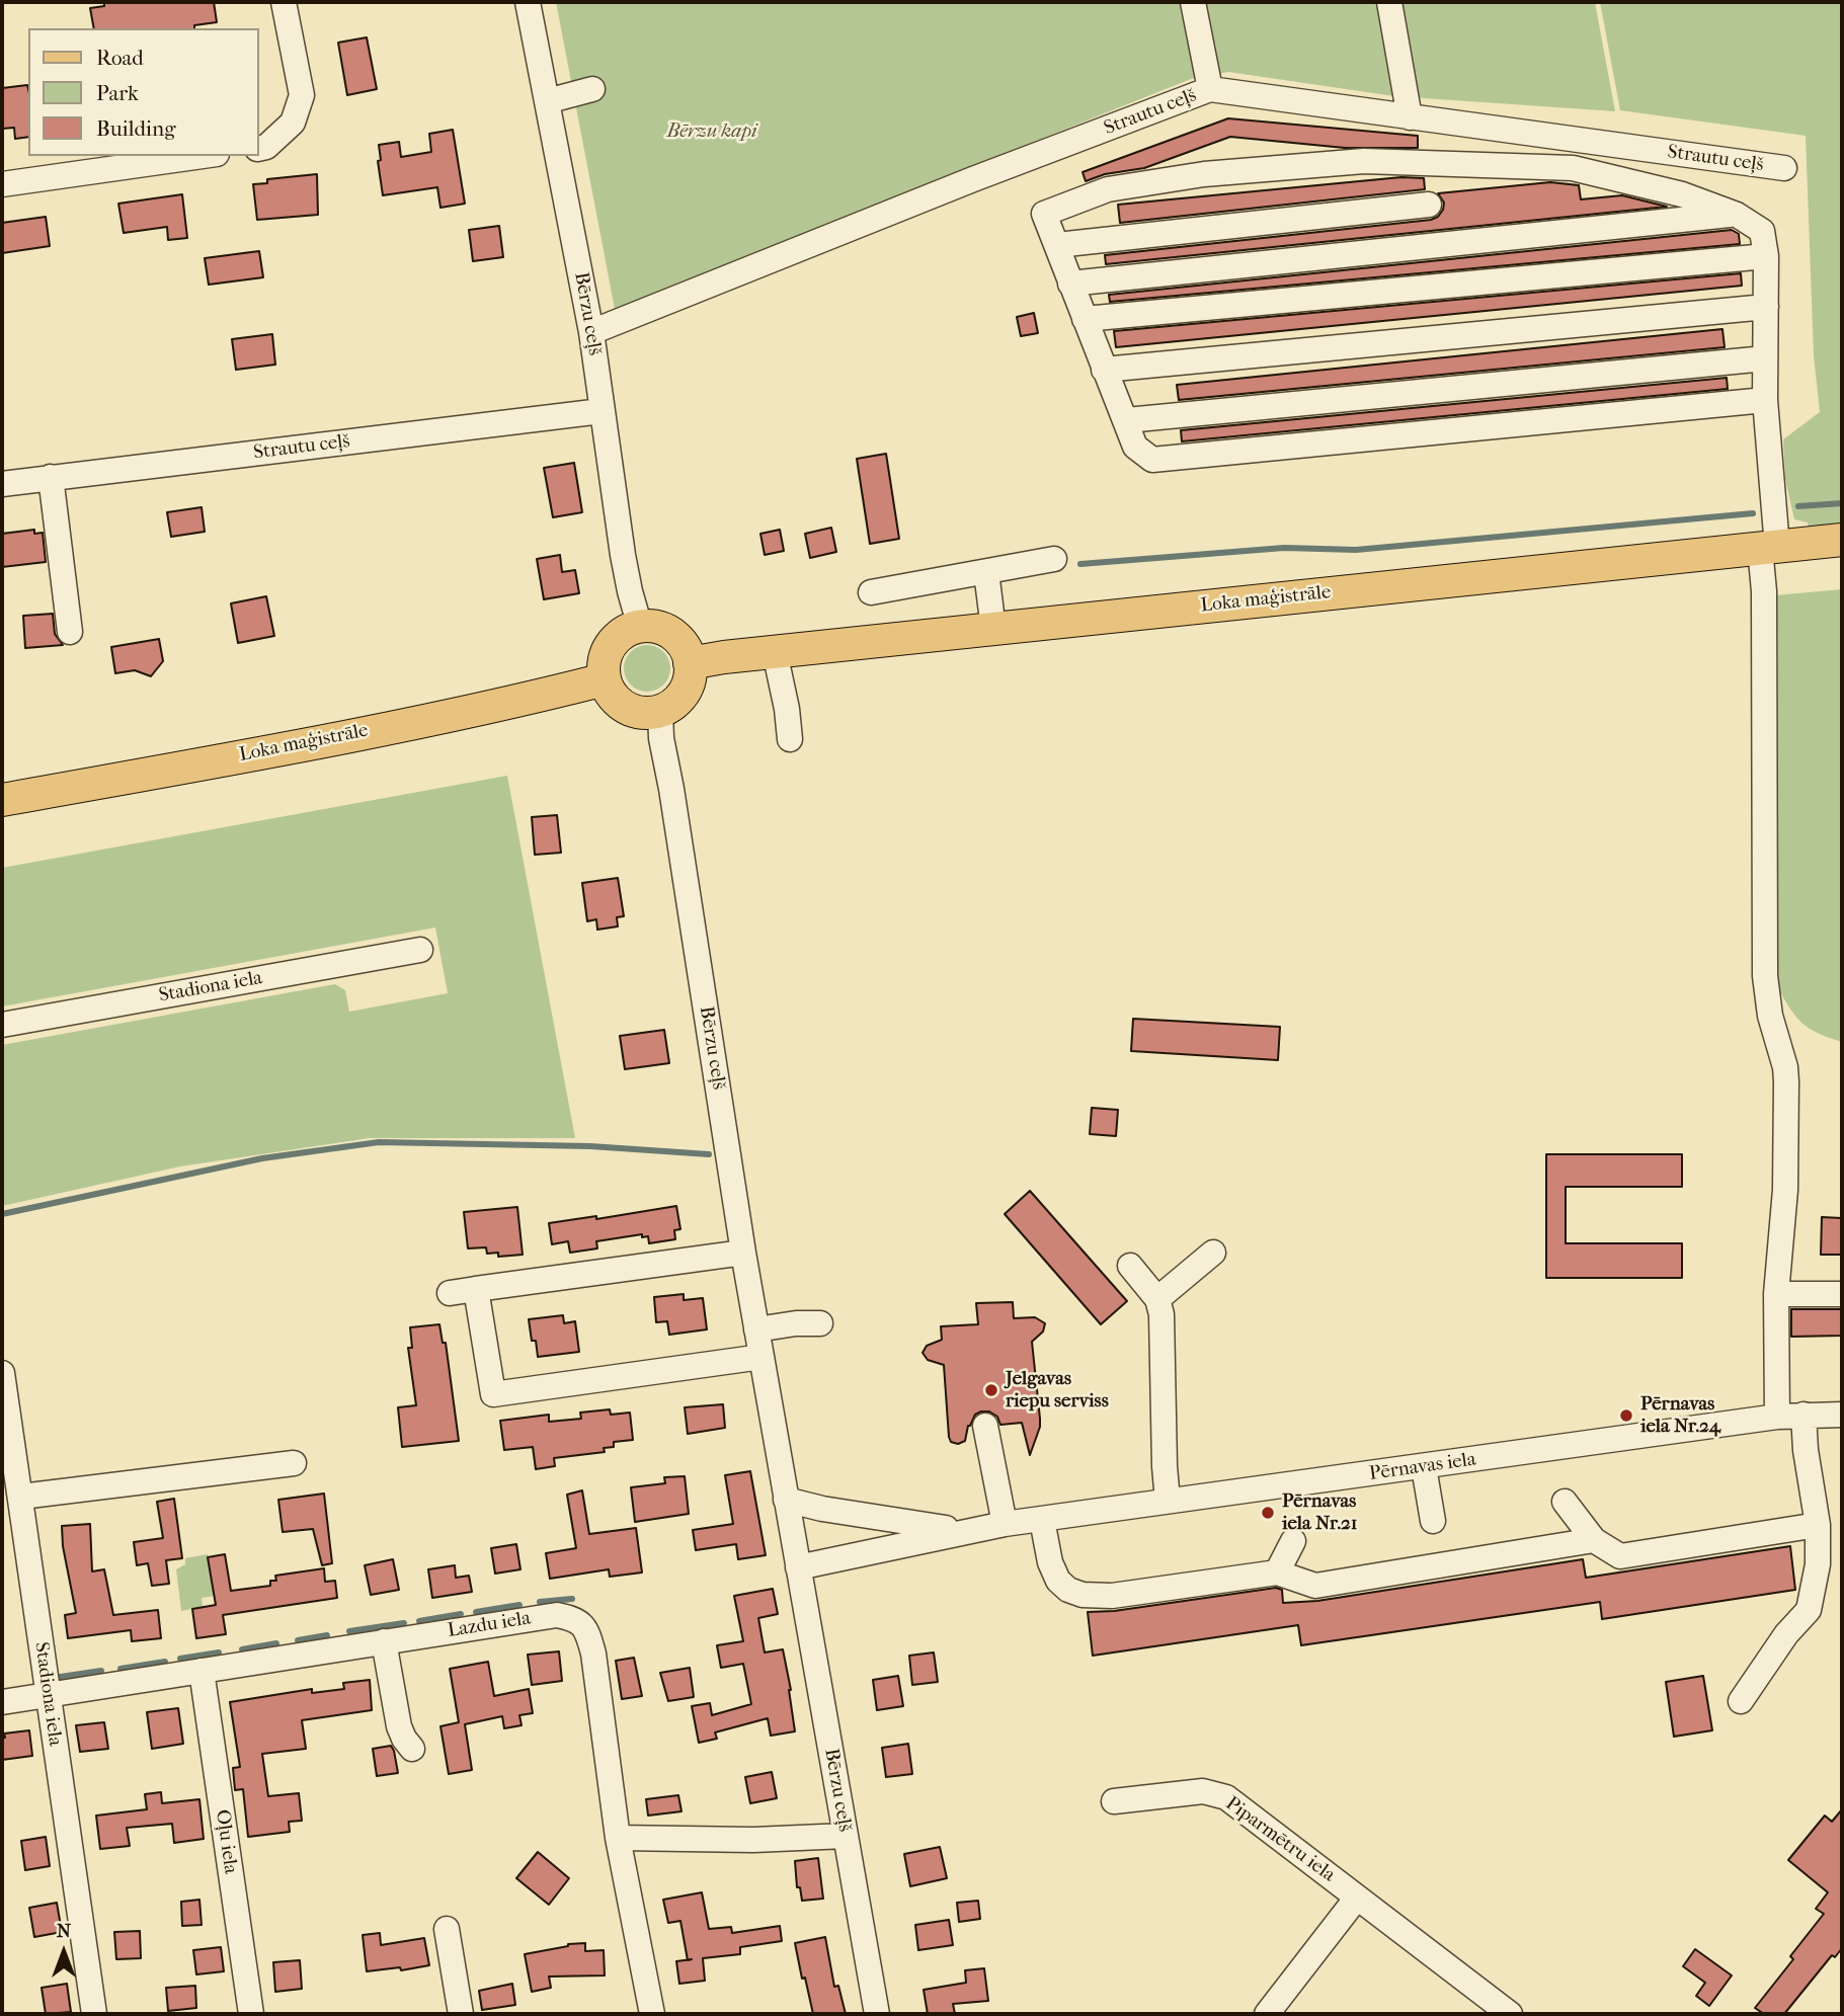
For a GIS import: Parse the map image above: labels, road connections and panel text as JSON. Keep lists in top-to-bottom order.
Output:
{
  "streets": {
    "main road": ["Loka maģistrāle"],
    "street": [
      "Strautu ceļš",
      "Bērzu ceļš",
      "Stadiona iela",
      "Pērnavas iela",
      "Lazdu iela",
      "Piparmētru iela",
      "Oļu iela"
    ]
  },
  "crossings": [
    ["Strautu ceļš", "Bērzu ceļš"],
    ["Bērzu ceļš", "Loka maģistrāle"],
    ["Bērzu ceļš", "Pērnavas iela"],
    ["Stadiona iela", "Lazdu iela"],
    ["Lazdu iela", "Oļu iela"]
  ],
  "parks": ["Bērzu kapi"],
  "places": ["Jelgavas riepu serviss", "Pērnavas iela Nr.24", "Pērnavas iela Nr.21"],
  "legend": ["Road", "Park", "Building"],
  "north": "top"
}
